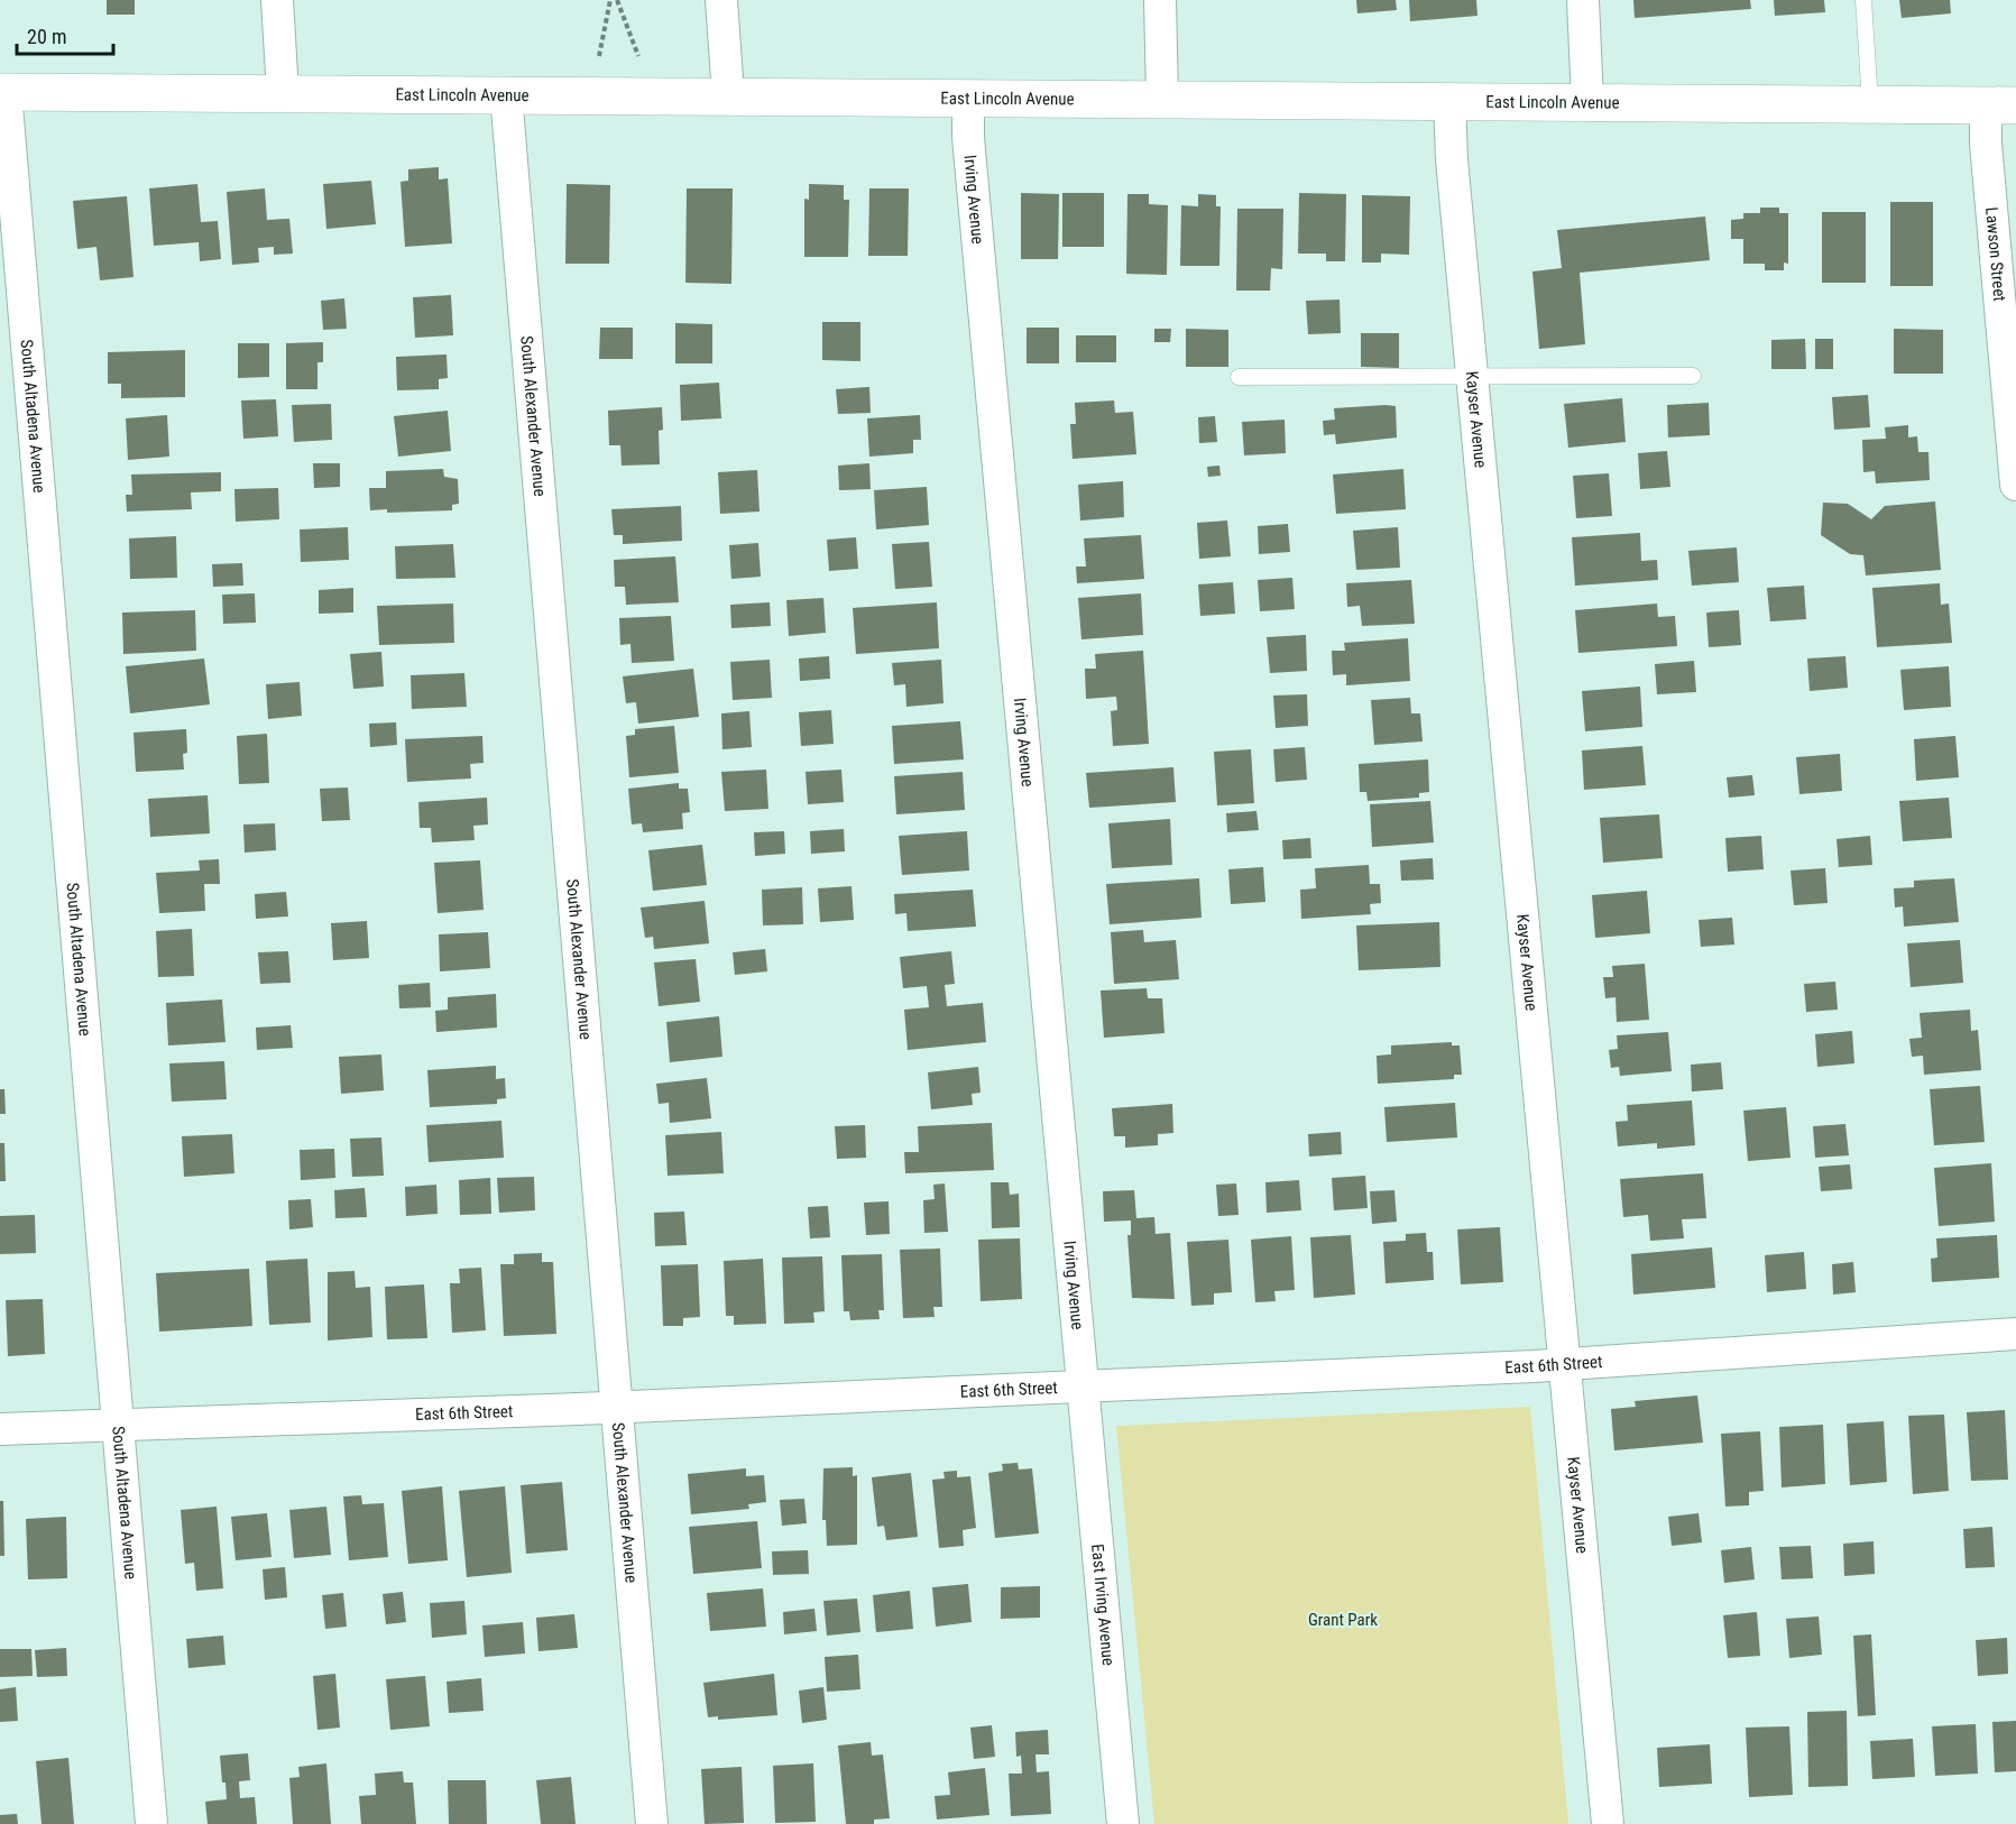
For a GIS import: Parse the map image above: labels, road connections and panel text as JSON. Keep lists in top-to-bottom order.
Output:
{
  "streets": {
    "street": [
      "East Lincoln Avenue",
      "Irving Avenue",
      "Lawson Street",
      "South Altadena Avenue",
      "South Alexander Avenue",
      "Kayser Avenue",
      "East 6th Street",
      "East Irving Avenue"
    ]
  },
  "crossings": [
    ["East Lincoln Avenue", "Irving Avenue"],
    ["East Lincoln Avenue", "Lawson Street"],
    ["East Lincoln Avenue", "South Altadena Avenue"],
    ["East Lincoln Avenue", "South Alexander Avenue"],
    ["East Lincoln Avenue", "Kayser Avenue"],
    ["Irving Avenue", "East 6th Street"],
    ["Irving Avenue", "East Irving Avenue"],
    ["South Altadena Avenue", "East 6th Street"],
    ["South Alexander Avenue", "East 6th Street"],
    ["Kayser Avenue", "East 6th Street"],
    ["East 6th Street", "East Irving Avenue"]
  ],
  "parks": ["Grant Park"],
  "scale_bar": "20 m"
}
